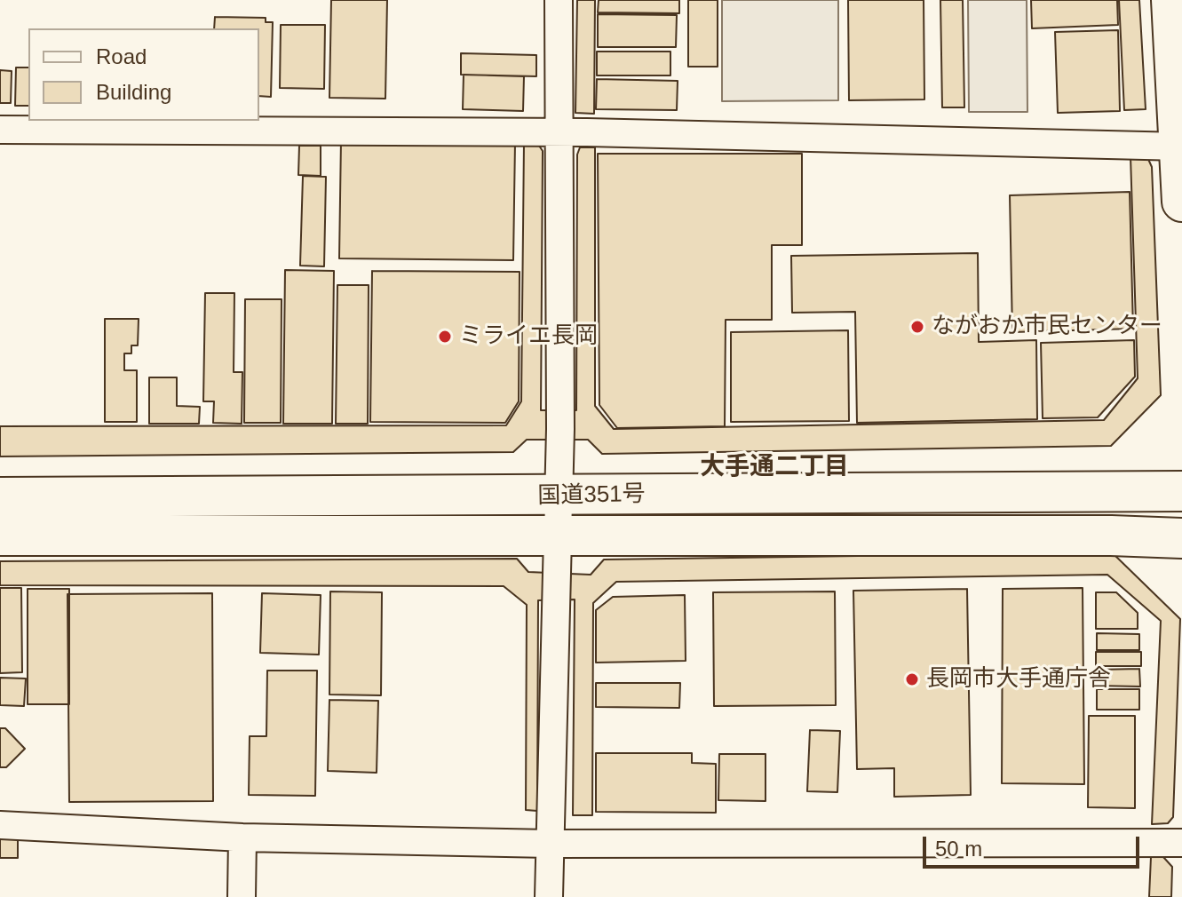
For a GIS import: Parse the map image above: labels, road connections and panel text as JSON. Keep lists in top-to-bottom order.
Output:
{
  "streets": {
    "highway": ["国道351号"]
  },
  "districts": ["大手通二丁目"],
  "places": ["ながおか市民センター", "ミライエ長岡", "長岡市大手通庁舎"],
  "legend": ["Road", "Building"],
  "scale_bar": "50 m"
}
